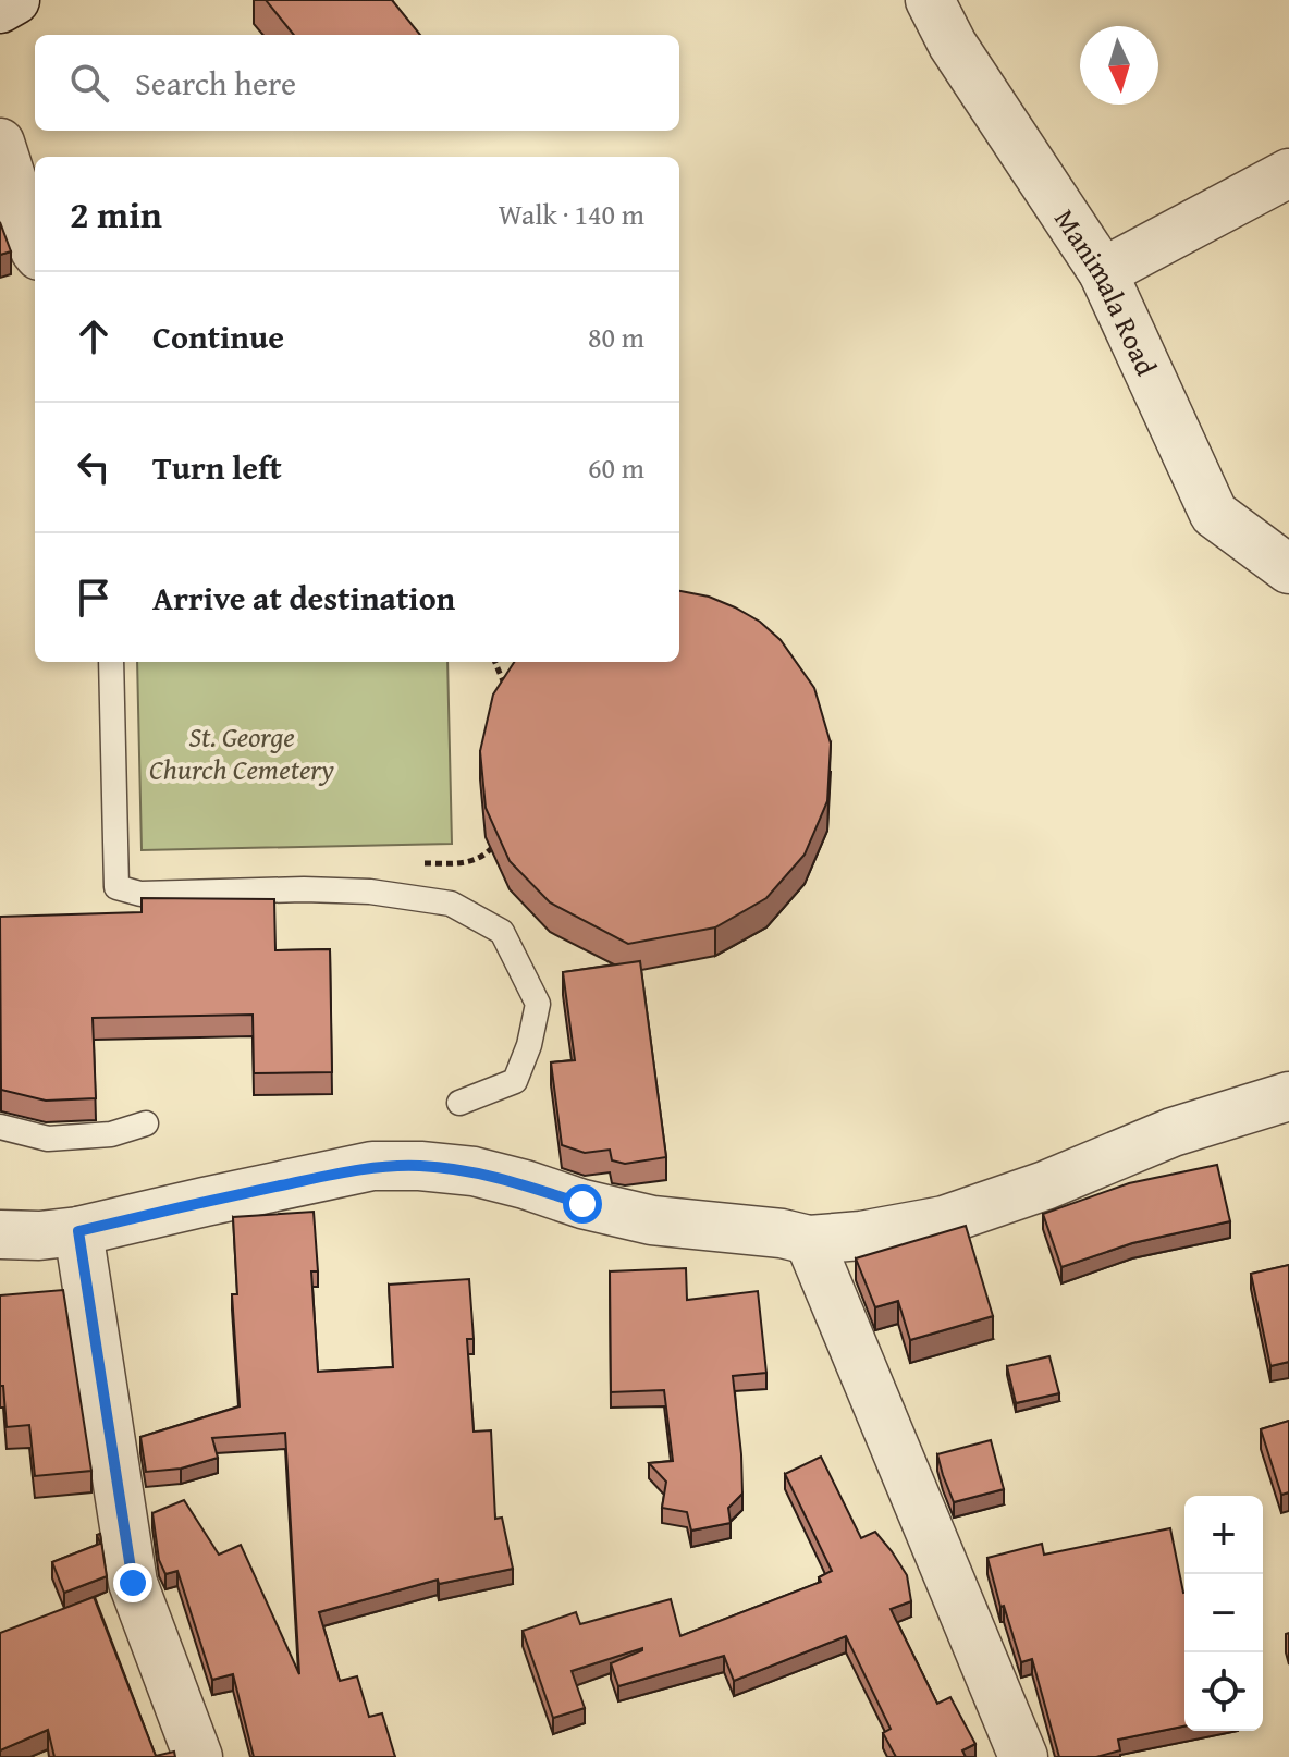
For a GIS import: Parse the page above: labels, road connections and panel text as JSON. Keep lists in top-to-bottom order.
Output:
{
  "streets": {
    "street": ["Manimala Road"]
  },
  "parks": ["St. George Church Cemetery"],
  "north": "bottom",
  "page": {
    "search": "Search here",
    "heading": ["2 min", "Walk · 140 m"],
    "list": [
      ["Continue", "80 m"],
      ["Turn left", "60 m"],
      "Arrive at destination"
    ],
    "map_buttons": ["+", "−"]
  }
}
